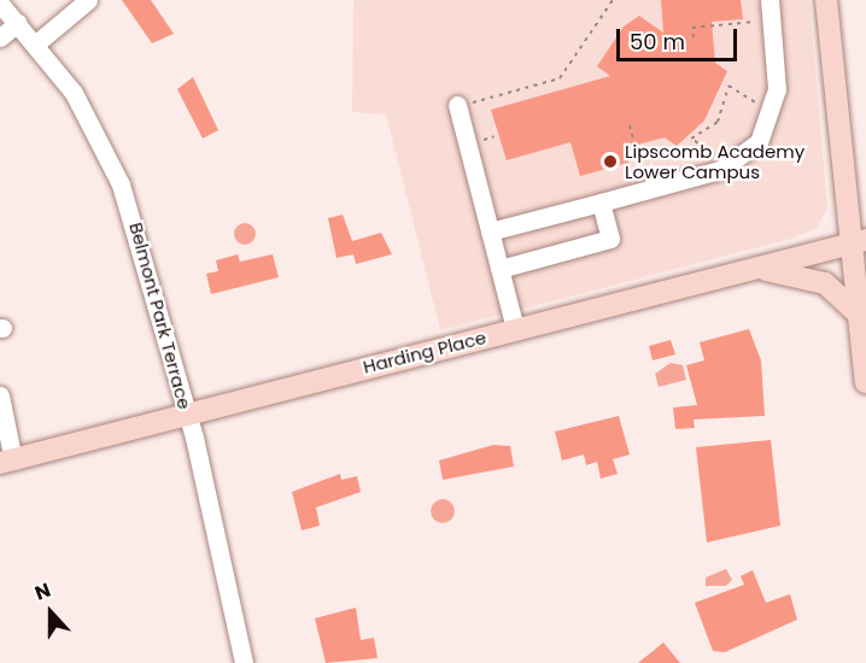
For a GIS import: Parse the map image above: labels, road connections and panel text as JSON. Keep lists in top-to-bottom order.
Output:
{
  "streets": {
    "main road": ["Harding Place"],
    "street": ["Belmont Park Terrace"]
  },
  "crossings": [
    ["Belmont Park Terrace", "Harding Place"]
  ],
  "places": ["Lipscomb Academy Lower Campus"],
  "scale_bar": "50 m",
  "north": "top"
}
